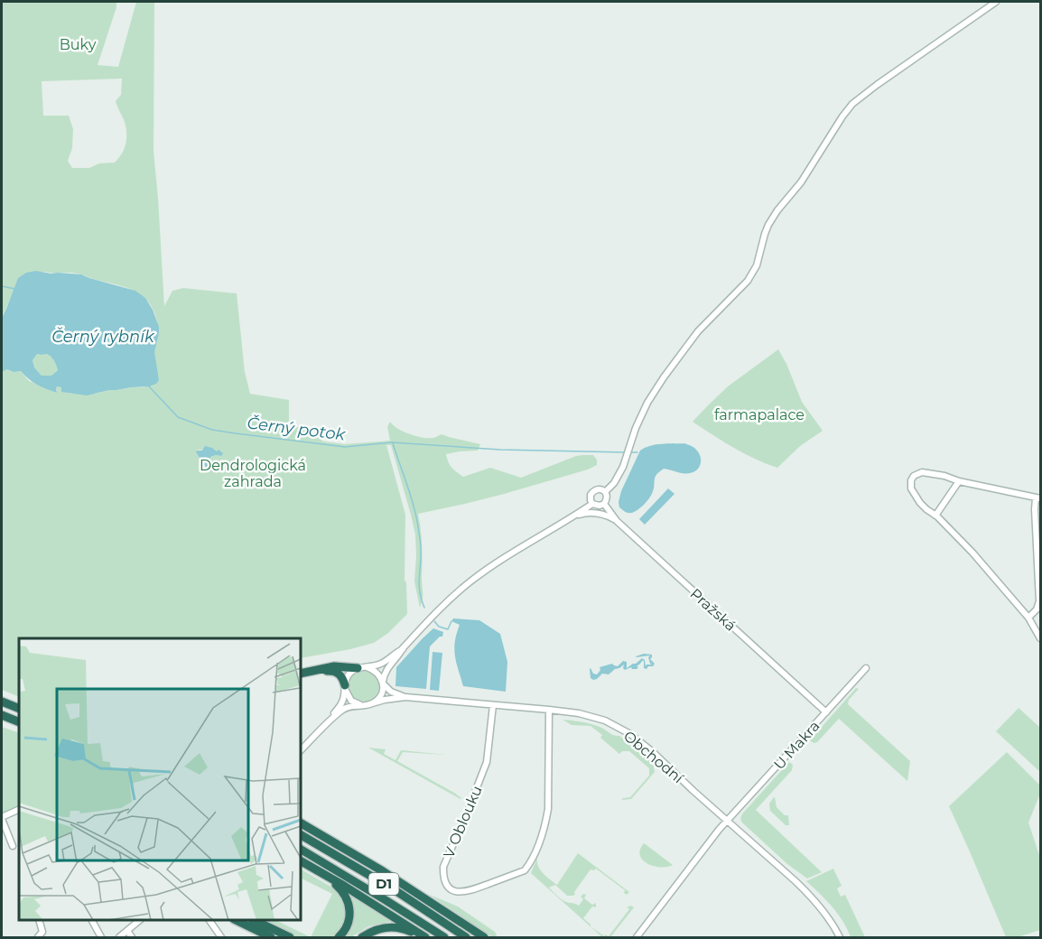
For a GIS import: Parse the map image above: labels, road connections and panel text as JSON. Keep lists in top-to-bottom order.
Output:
{
  "streets": {
    "highway": ["D1"],
    "street": [
      "Pražská",
      "U Makra",
      "Obchodní",
      "V Oblouku"
    ]
  },
  "crossings": [
    ["Pražská", "U Makra"],
    ["U Makra", "Obchodní"],
    ["Obchodní", "V Oblouku"]
  ],
  "water": ["Černý rybník", "Černý potok"],
  "parks": ["Buky", "farmapalace", "Dendrologická zahrada"]
}
